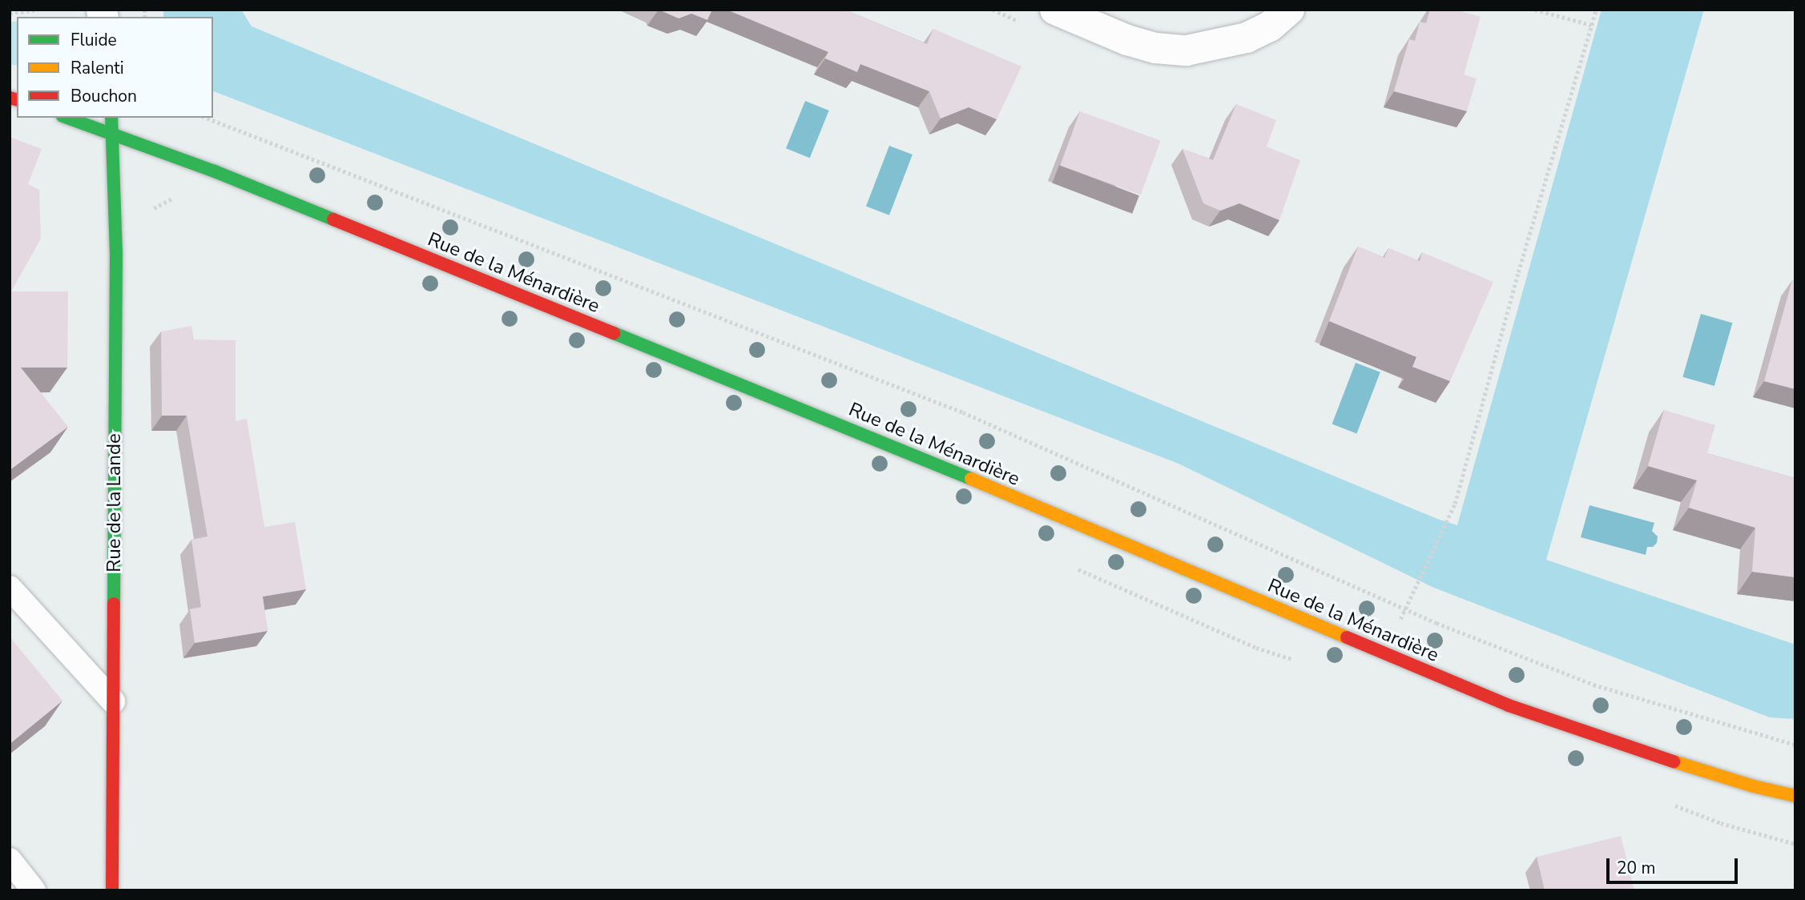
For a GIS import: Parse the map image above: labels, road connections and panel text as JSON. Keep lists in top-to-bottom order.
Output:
{
  "streets": {
    "main road": ["Rue de la Ménardière", "Rue de la Lande"]
  },
  "crossings": [
    ["Rue de la Ménardière", "Rue de la Lande"]
  ],
  "legend": ["Fluide", "Ralenti", "Bouchon"],
  "scale_bar": "20 m"
}
